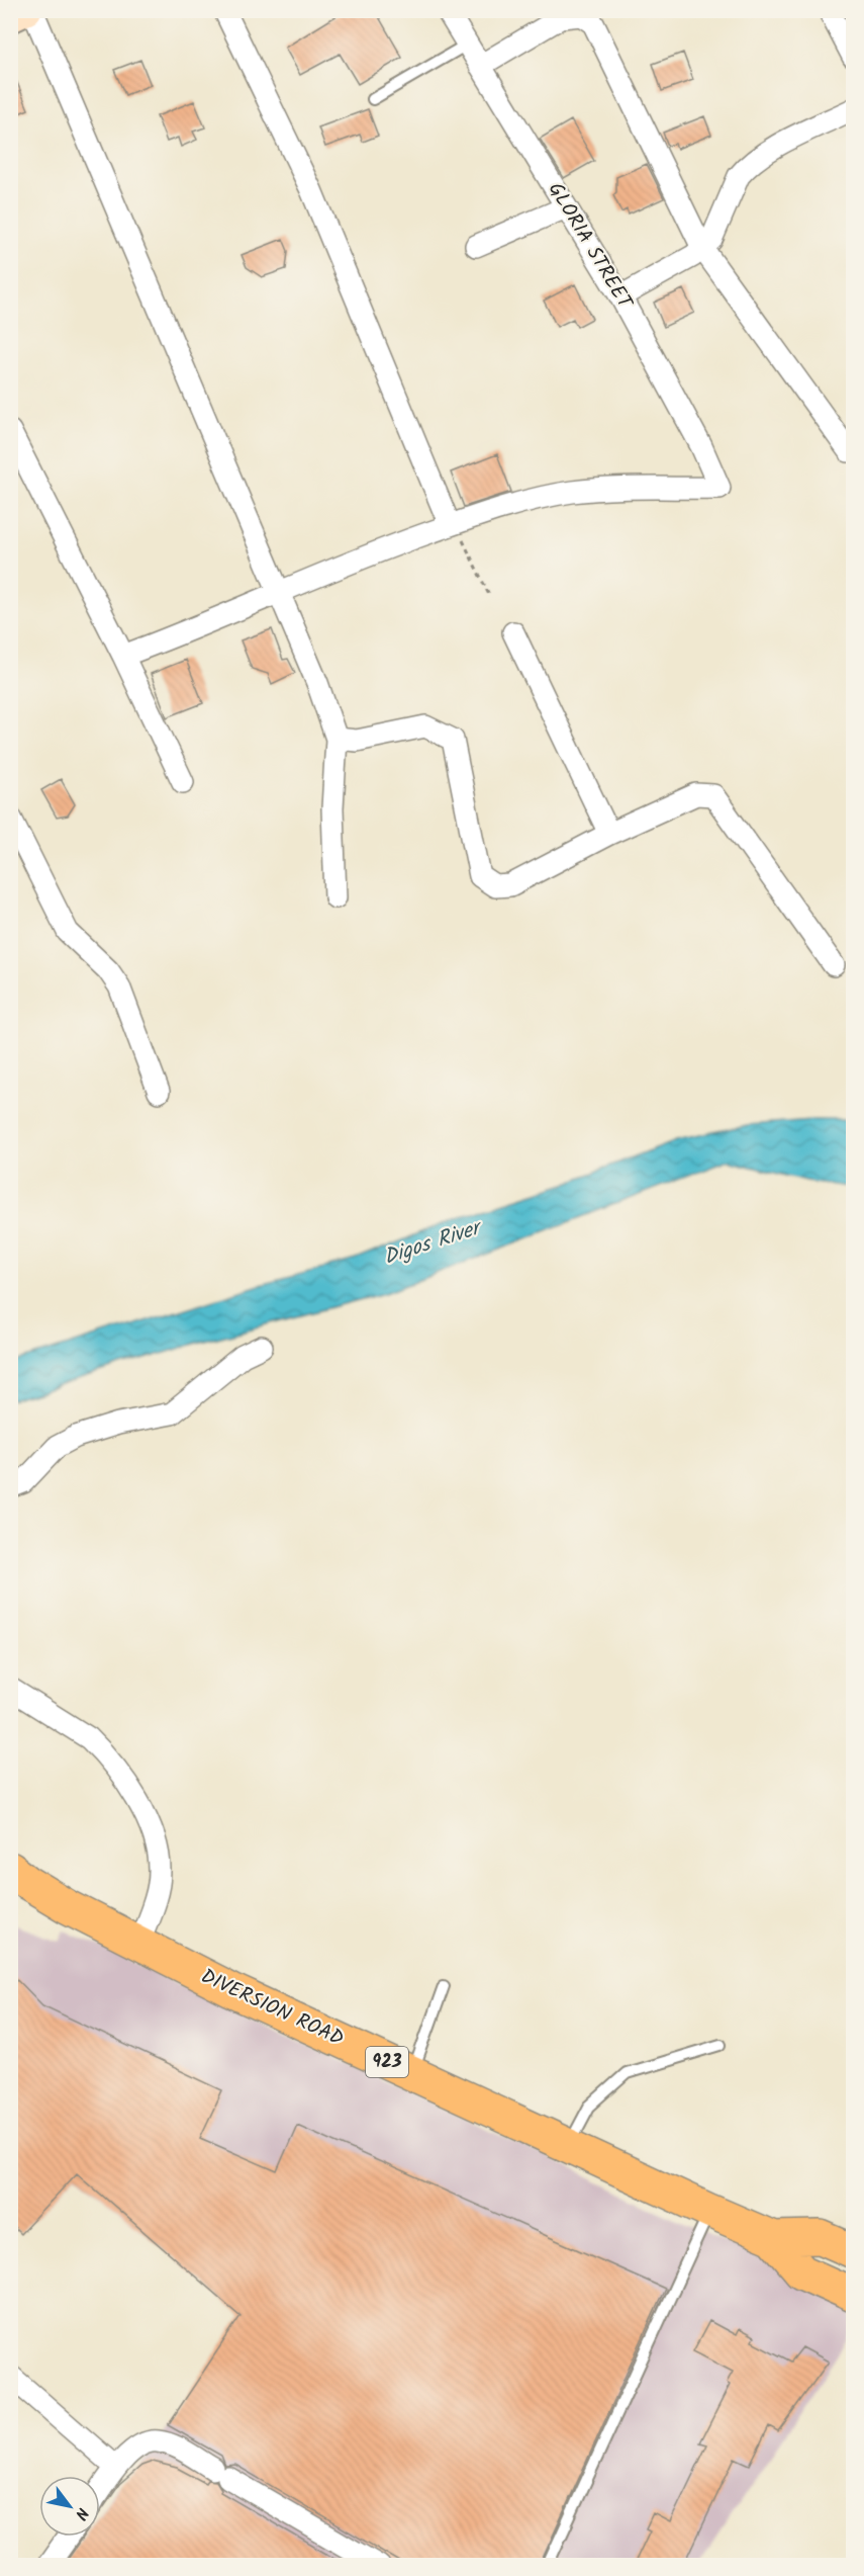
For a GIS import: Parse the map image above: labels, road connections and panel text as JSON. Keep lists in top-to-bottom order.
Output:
{
  "streets": {
    "highway": ["DIVERSION ROAD", "923"],
    "street": ["GLORIA STREET"]
  },
  "water": ["Digos River"],
  "north": "bottom right"
}
